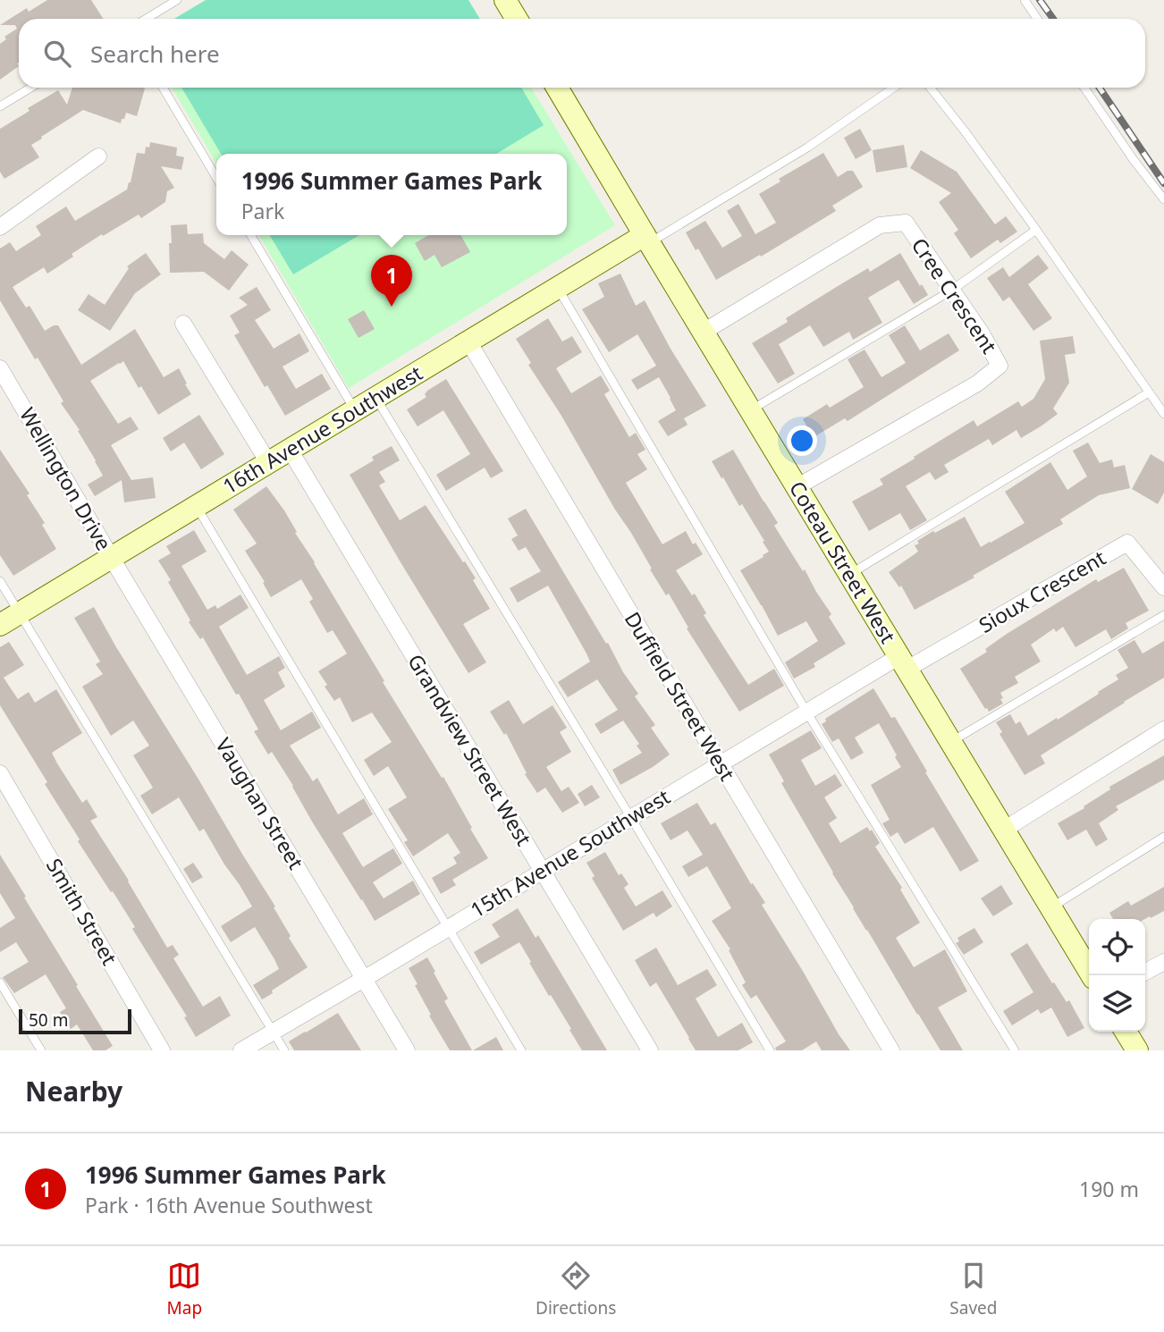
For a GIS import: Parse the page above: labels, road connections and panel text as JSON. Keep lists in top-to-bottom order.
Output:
{
  "streets": {
    "street": [
      "Cree Crescent",
      "16th Avenue Southwest",
      "Wellington Drive",
      "Coteau Street West",
      "Sioux Crescent",
      "Duffield Street West",
      "Grandview Street West",
      "Vaughan Street",
      "15th Avenue Southwest",
      "Smith Street"
    ]
  },
  "crossings": [
    ["Cree Crescent", "Coteau Street West"],
    ["16th Avenue Southwest", "Wellington Drive"],
    ["16th Avenue Southwest", "Coteau Street West"],
    ["16th Avenue Southwest", "Duffield Street West"],
    ["16th Avenue Southwest", "Grandview Street West"],
    ["16th Avenue Southwest", "Vaughan Street"],
    ["Wellington Drive", "Vaughan Street"],
    ["Coteau Street West", "Sioux Crescent"],
    ["Coteau Street West", "15th Avenue Southwest"],
    ["Sioux Crescent", "15th Avenue Southwest"],
    ["Duffield Street West", "15th Avenue Southwest"],
    ["Grandview Street West", "15th Avenue Southwest"],
    ["Vaughan Street", "15th Avenue Southwest"]
  ],
  "scale_bar": "50 m",
  "page": {
    "search": "Search here",
    "popup": ["1996 Summer Games Park", "Park"],
    "pins": "1",
    "scale": "50 m",
    "heading": "Nearby",
    "list": [
      {
        "mark": "1",
        "name": "1996 Summer Games Park",
        "note": "Park · 16th Avenue Southwest",
        "value": "190 m"
      }
    ],
    "nav": ["Map", "Directions", "Saved"]
  }
}
